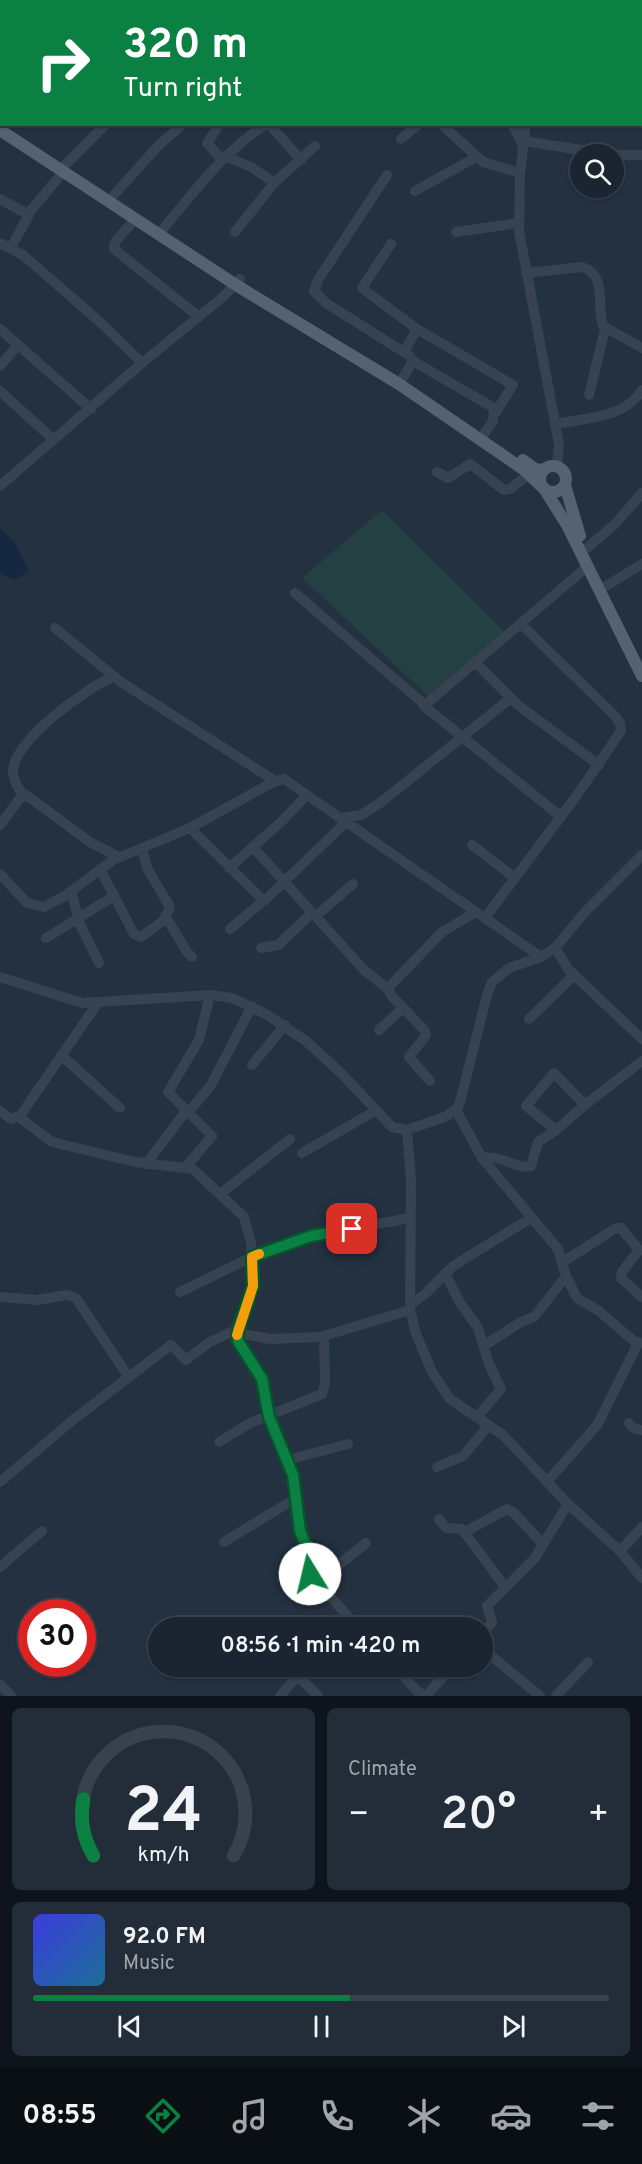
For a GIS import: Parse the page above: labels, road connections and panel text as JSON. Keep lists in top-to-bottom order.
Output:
{
  "page": {
    "turn": ["320 m", "Turn right"],
    "limit": "30",
    "trip": "08:56 · 1 min · 420 m",
    "tile": "Climate",
    "heat": ["−", "20°", "+"],
    "song": ["92.0 FM", "Music"],
    "tabs": "08:55",
    "gauge": ["24", "km/h"]
  }
}
